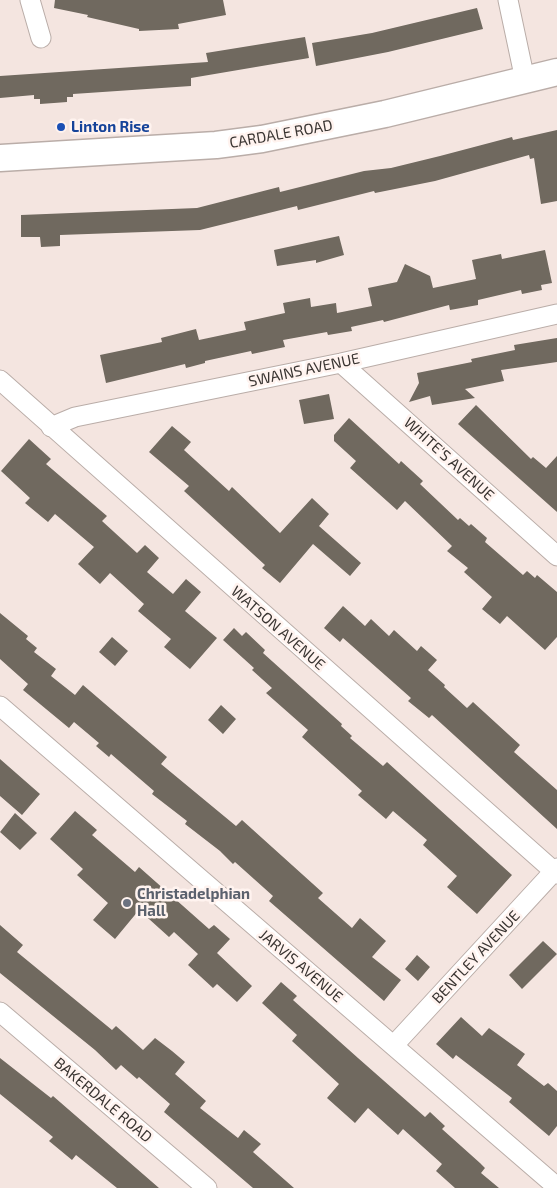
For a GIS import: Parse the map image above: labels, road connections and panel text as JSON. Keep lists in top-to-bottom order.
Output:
{
  "streets": {
    "street": [
      "CARDALE ROAD",
      "SWAINS AVENUE",
      "WHITE'S AVENUE",
      "WATSON AVENUE",
      "BENTLEY AVENUE",
      "JARVIS AVENUE",
      "BAKERDALE ROAD"
    ]
  },
  "crossings": [
    ["SWAINS AVENUE", "WHITE'S AVENUE"],
    ["SWAINS AVENUE", "WATSON AVENUE"],
    ["WATSON AVENUE", "BENTLEY AVENUE"],
    ["BENTLEY AVENUE", "JARVIS AVENUE"]
  ],
  "places": ["Linton Rise", "Christadelphian Hall"]
}
